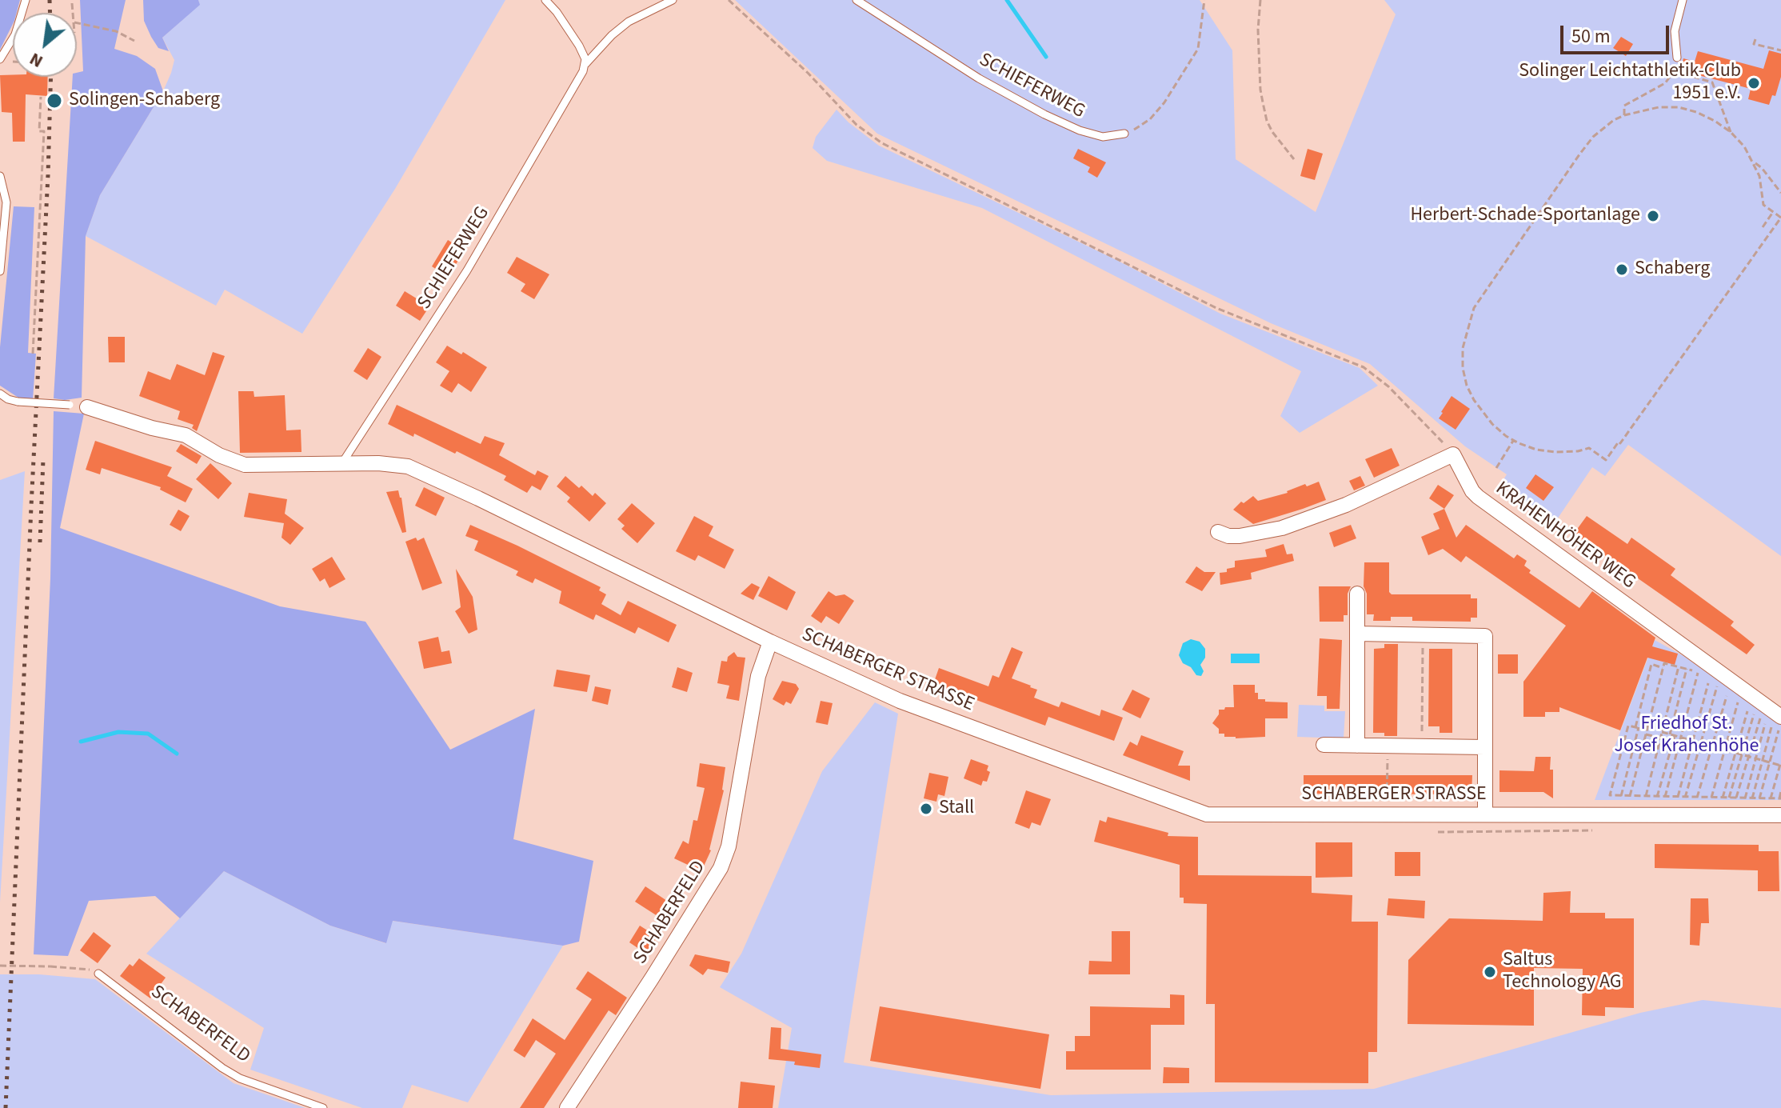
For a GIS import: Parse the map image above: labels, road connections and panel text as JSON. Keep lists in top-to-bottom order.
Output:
{
  "streets": {
    "street": ["KRAHENHÖHER WEG", "SCHABERGER STRASSE", "SCHABERFELD"],
    "lane": ["SCHIEFERWEG"]
  },
  "crossings": [
    ["SCHIEFERWEG", "SCHABERGER STRASSE"],
    ["SCHABERGER STRASSE", "SCHABERFELD"]
  ],
  "parks": ["Friedhof St. Josef Krahenhöhe"],
  "places": [
    "Solinger Leichtathletik-Club 1951 e.V.",
    "Solingen-Schaberg",
    "Herbert-Schade-Sportanlage",
    "Schaberg",
    "Stall",
    "Saltus Technology AG"
  ],
  "scale_bar": "50 m",
  "north": "bottom left"
}
